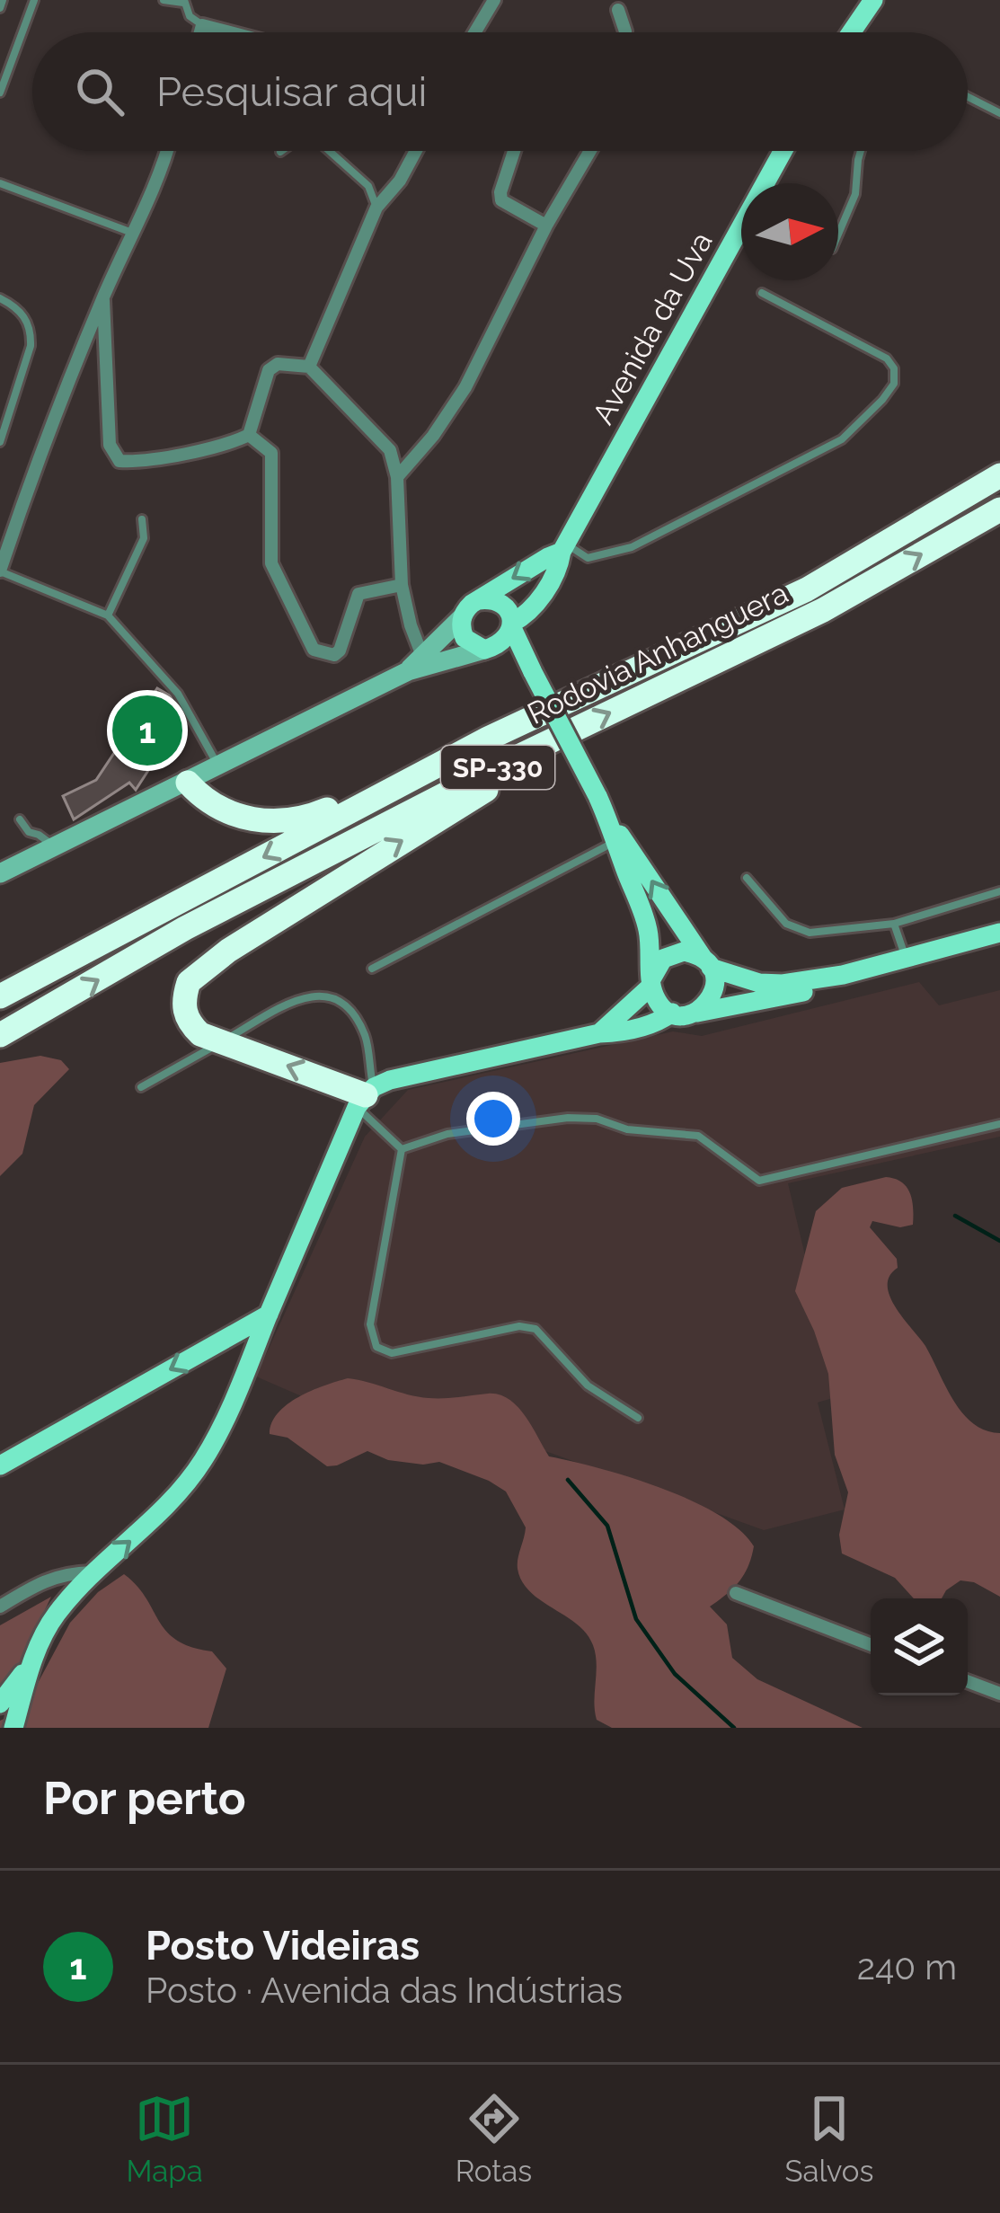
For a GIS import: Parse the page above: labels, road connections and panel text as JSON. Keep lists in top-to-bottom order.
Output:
{
  "streets": {
    "highway": ["Rodovia Anhanguera", "SP-330"],
    "main road": ["Avenida da Uva"]
  },
  "north": "right",
  "page": {
    "search": "Pesquisar aqui",
    "pins": "1",
    "heading": "Por perto",
    "list": [
      {
        "mark": "1",
        "name": "Posto Videiras",
        "note": "Posto · Avenida das Indústrias",
        "value": "240 m"
      }
    ],
    "nav": ["Mapa", "Rotas", "Salvos"]
  }
}
